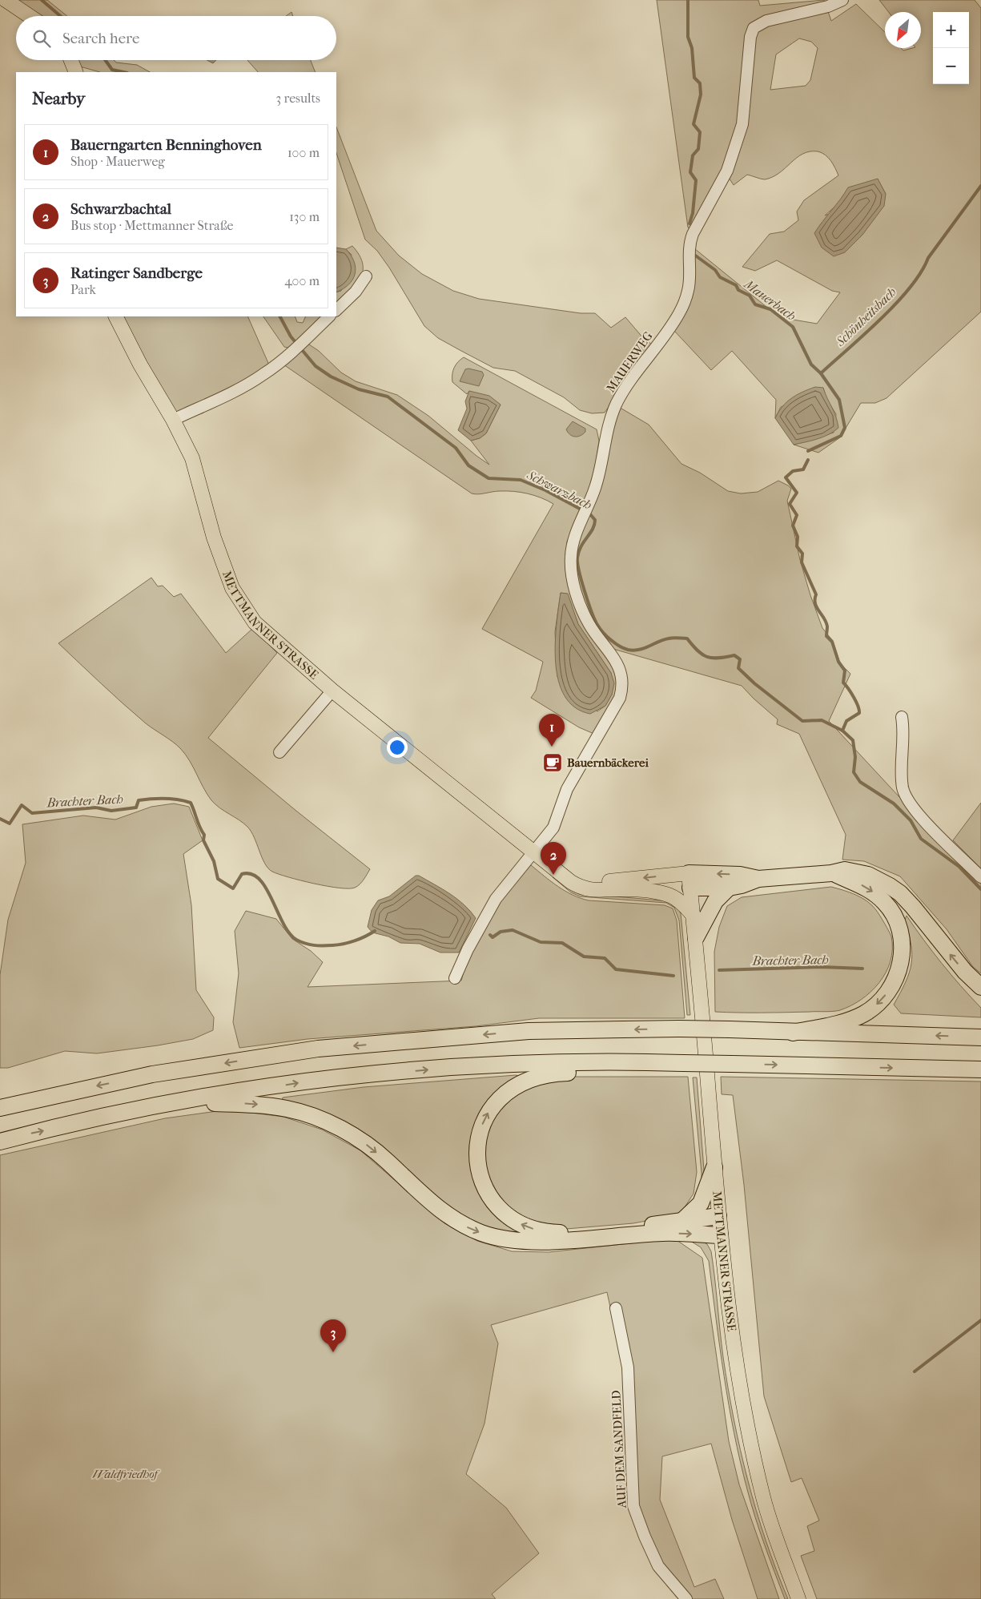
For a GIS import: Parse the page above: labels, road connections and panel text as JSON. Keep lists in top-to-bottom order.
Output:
{
  "streets": {
    "main road": ["METTMANNER STRASSE"],
    "street": ["MAUERWEG", "AUF DEM SANDFELD"]
  },
  "crossings": [
    ["MAUERWEG", "METTMANNER STRASSE"]
  ],
  "water": [
    "Mauerbach",
    "Schönheitsbach",
    "Schwarzbach",
    "Brachter Bach"
  ],
  "parks": ["Waldfriedhof"],
  "places": {
    "cafe": ["Bauernbäckerei"]
  },
  "north": "bottom left",
  "page": {
    "map_buttons": ["+", "−"],
    "search": "Search here",
    "heading": ["Nearby", "3 results"],
    "list": [
      {
        "mark": "1",
        "name": "Bauerngarten Benninghoven",
        "note": "Shop · Mauerweg",
        "value": "100 m"
      },
      {
        "mark": "2",
        "name": "Schwarzbachtal",
        "note": "Bus stop · Mettmanner Straße",
        "value": "130 m"
      },
      {
        "mark": "3",
        "name": "Ratinger Sandberge",
        "note": "Park",
        "value": "400 m"
      }
    ],
    "pins": ["1", "2", "3"]
  }
}
